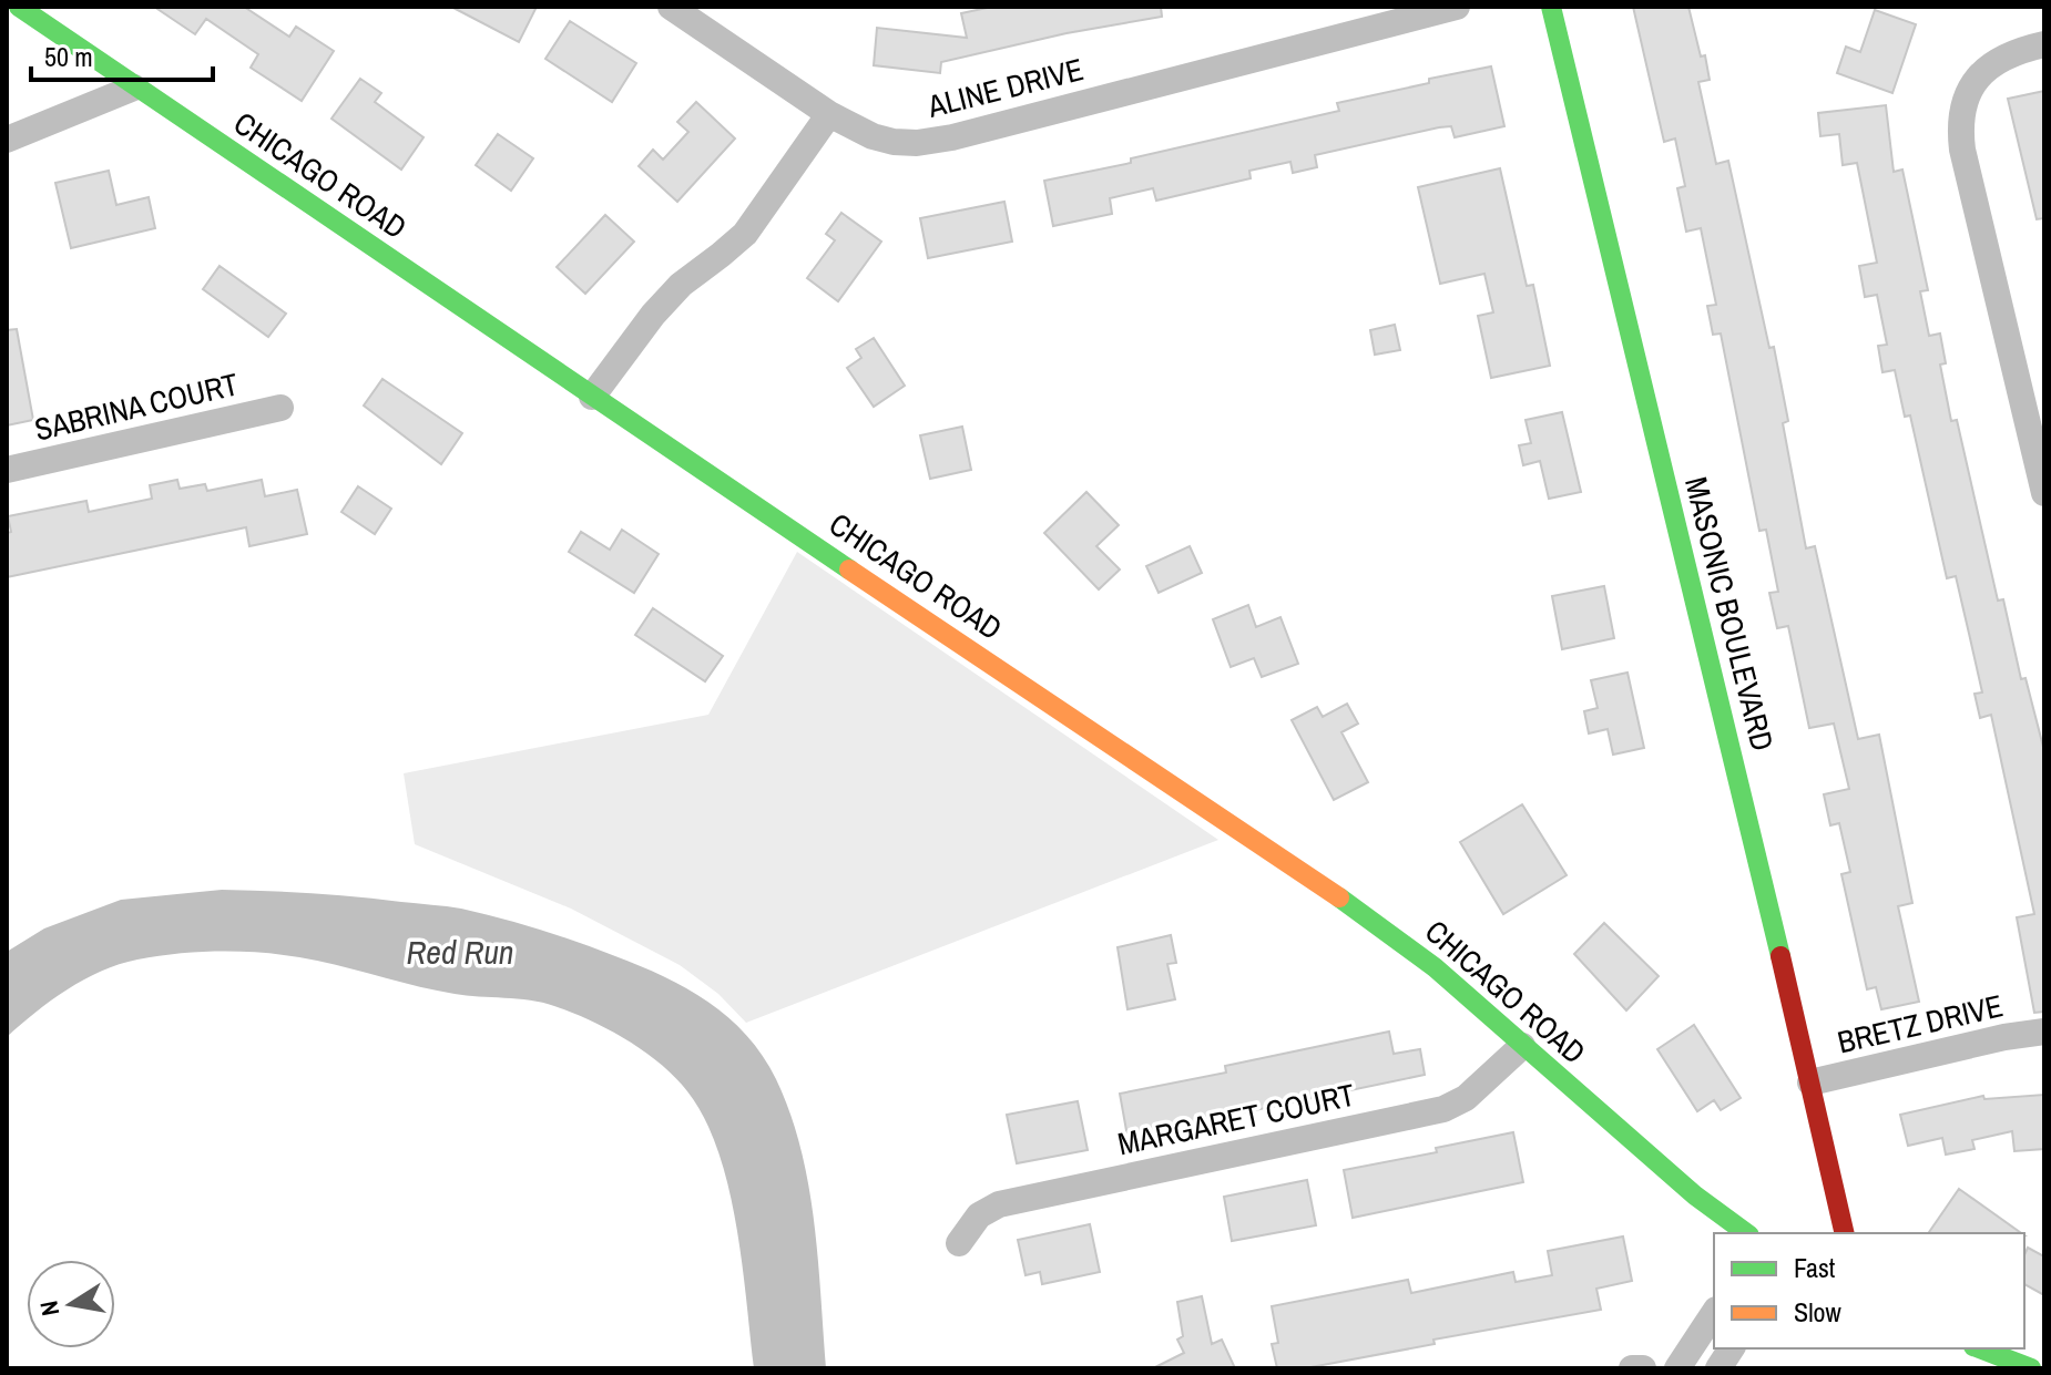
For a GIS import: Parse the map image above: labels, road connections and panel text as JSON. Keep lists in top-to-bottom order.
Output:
{
  "streets": {
    "street": [
      "ALINE DRIVE",
      "CHICAGO ROAD",
      "SABRINA COURT",
      "MASONIC BOULEVARD",
      "BRETZ DRIVE",
      "MARGARET COURT"
    ]
  },
  "crossings": [
    ["CHICAGO ROAD", "MARGARET COURT"],
    ["MASONIC BOULEVARD", "BRETZ DRIVE"]
  ],
  "water": ["Red Run"],
  "legend": ["Fast", "Slow"],
  "scale_bar": "50 m",
  "north": "left"
}
